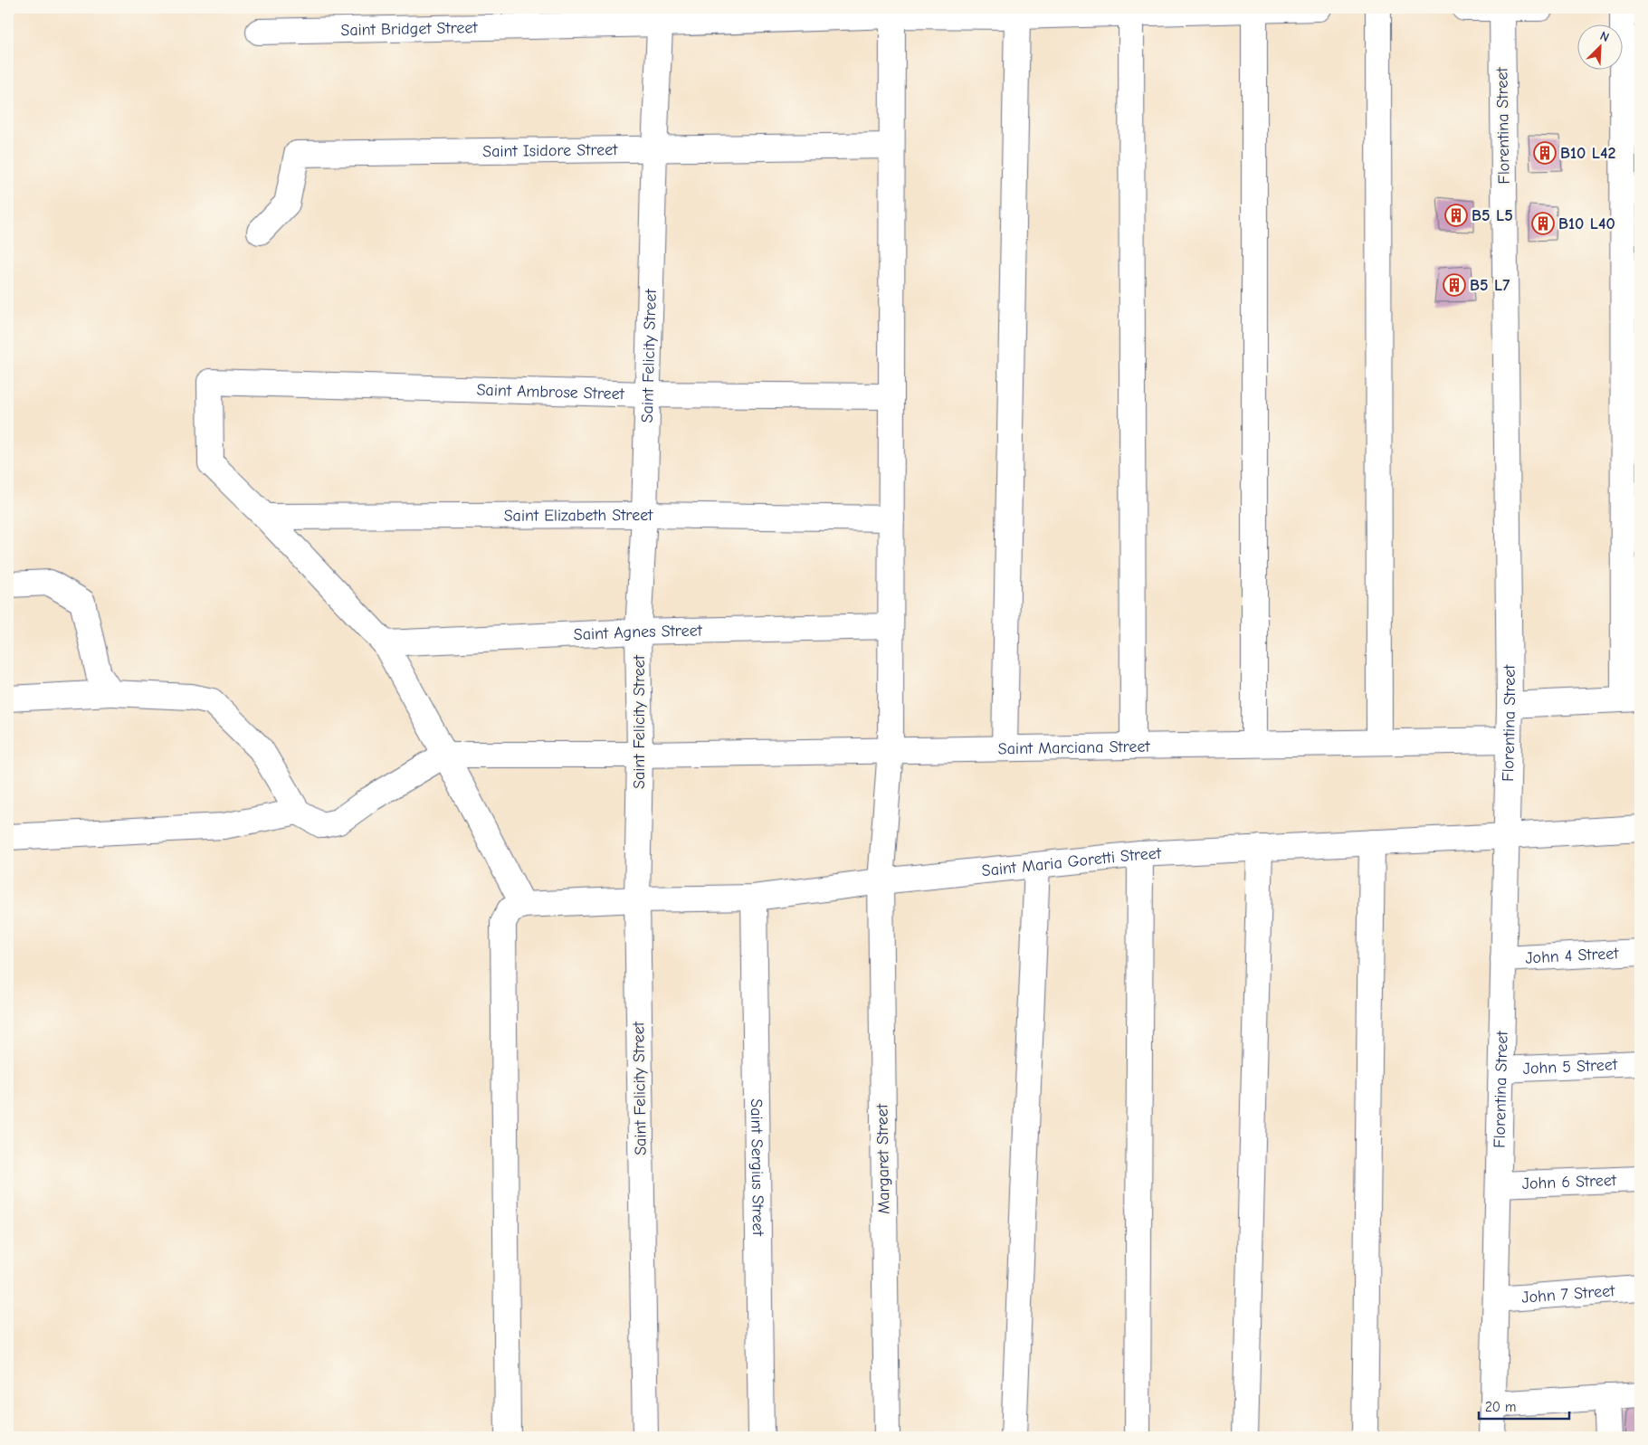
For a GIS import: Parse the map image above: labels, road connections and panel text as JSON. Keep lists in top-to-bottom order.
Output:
{
  "streets": {
    "street": [
      "Saint Bridget Street",
      "Florentina Street",
      "Saint Isidore Street",
      "Saint Felicity Street",
      "Saint Ambrose Street",
      "Saint Elizabeth Street",
      "Saint Agnes Street",
      "Saint Marciana Street",
      "Saint Maria Goretti Street",
      "John 4 Street",
      "John 5 Street",
      "Margaret Street",
      "Saint Sergius Street",
      "John 6 Street",
      "John 7 Street"
    ]
  },
  "crossings": [
    ["Saint Bridget Street", "Saint Felicity Street"],
    ["Saint Bridget Street", "Margaret Street"],
    ["Florentina Street", "Saint Marciana Street"],
    ["Florentina Street", "Saint Maria Goretti Street"],
    ["Florentina Street", "John 4 Street"],
    ["Florentina Street", "John 5 Street"],
    ["Florentina Street", "John 6 Street"],
    ["Florentina Street", "John 7 Street"],
    ["Saint Isidore Street", "Saint Felicity Street"],
    ["Saint Isidore Street", "Margaret Street"],
    ["Saint Felicity Street", "Saint Ambrose Street"],
    ["Saint Felicity Street", "Saint Elizabeth Street"],
    ["Saint Felicity Street", "Saint Agnes Street"],
    ["Saint Felicity Street", "Saint Marciana Street"],
    ["Saint Felicity Street", "Saint Maria Goretti Street"],
    ["Saint Ambrose Street", "Saint Elizabeth Street"],
    ["Saint Ambrose Street", "Margaret Street"],
    ["Saint Elizabeth Street", "Margaret Street"],
    ["Saint Agnes Street", "Margaret Street"],
    ["Saint Marciana Street", "Margaret Street"],
    ["Saint Maria Goretti Street", "Margaret Street"],
    ["Saint Maria Goretti Street", "Saint Sergius Street"]
  ],
  "places": {
    "building": [
      "B10 L42",
      "B5 L5",
      "B10 L40",
      "B5 L7"
    ]
  },
  "scale_bar": "20 m",
  "north": "top right"
}
